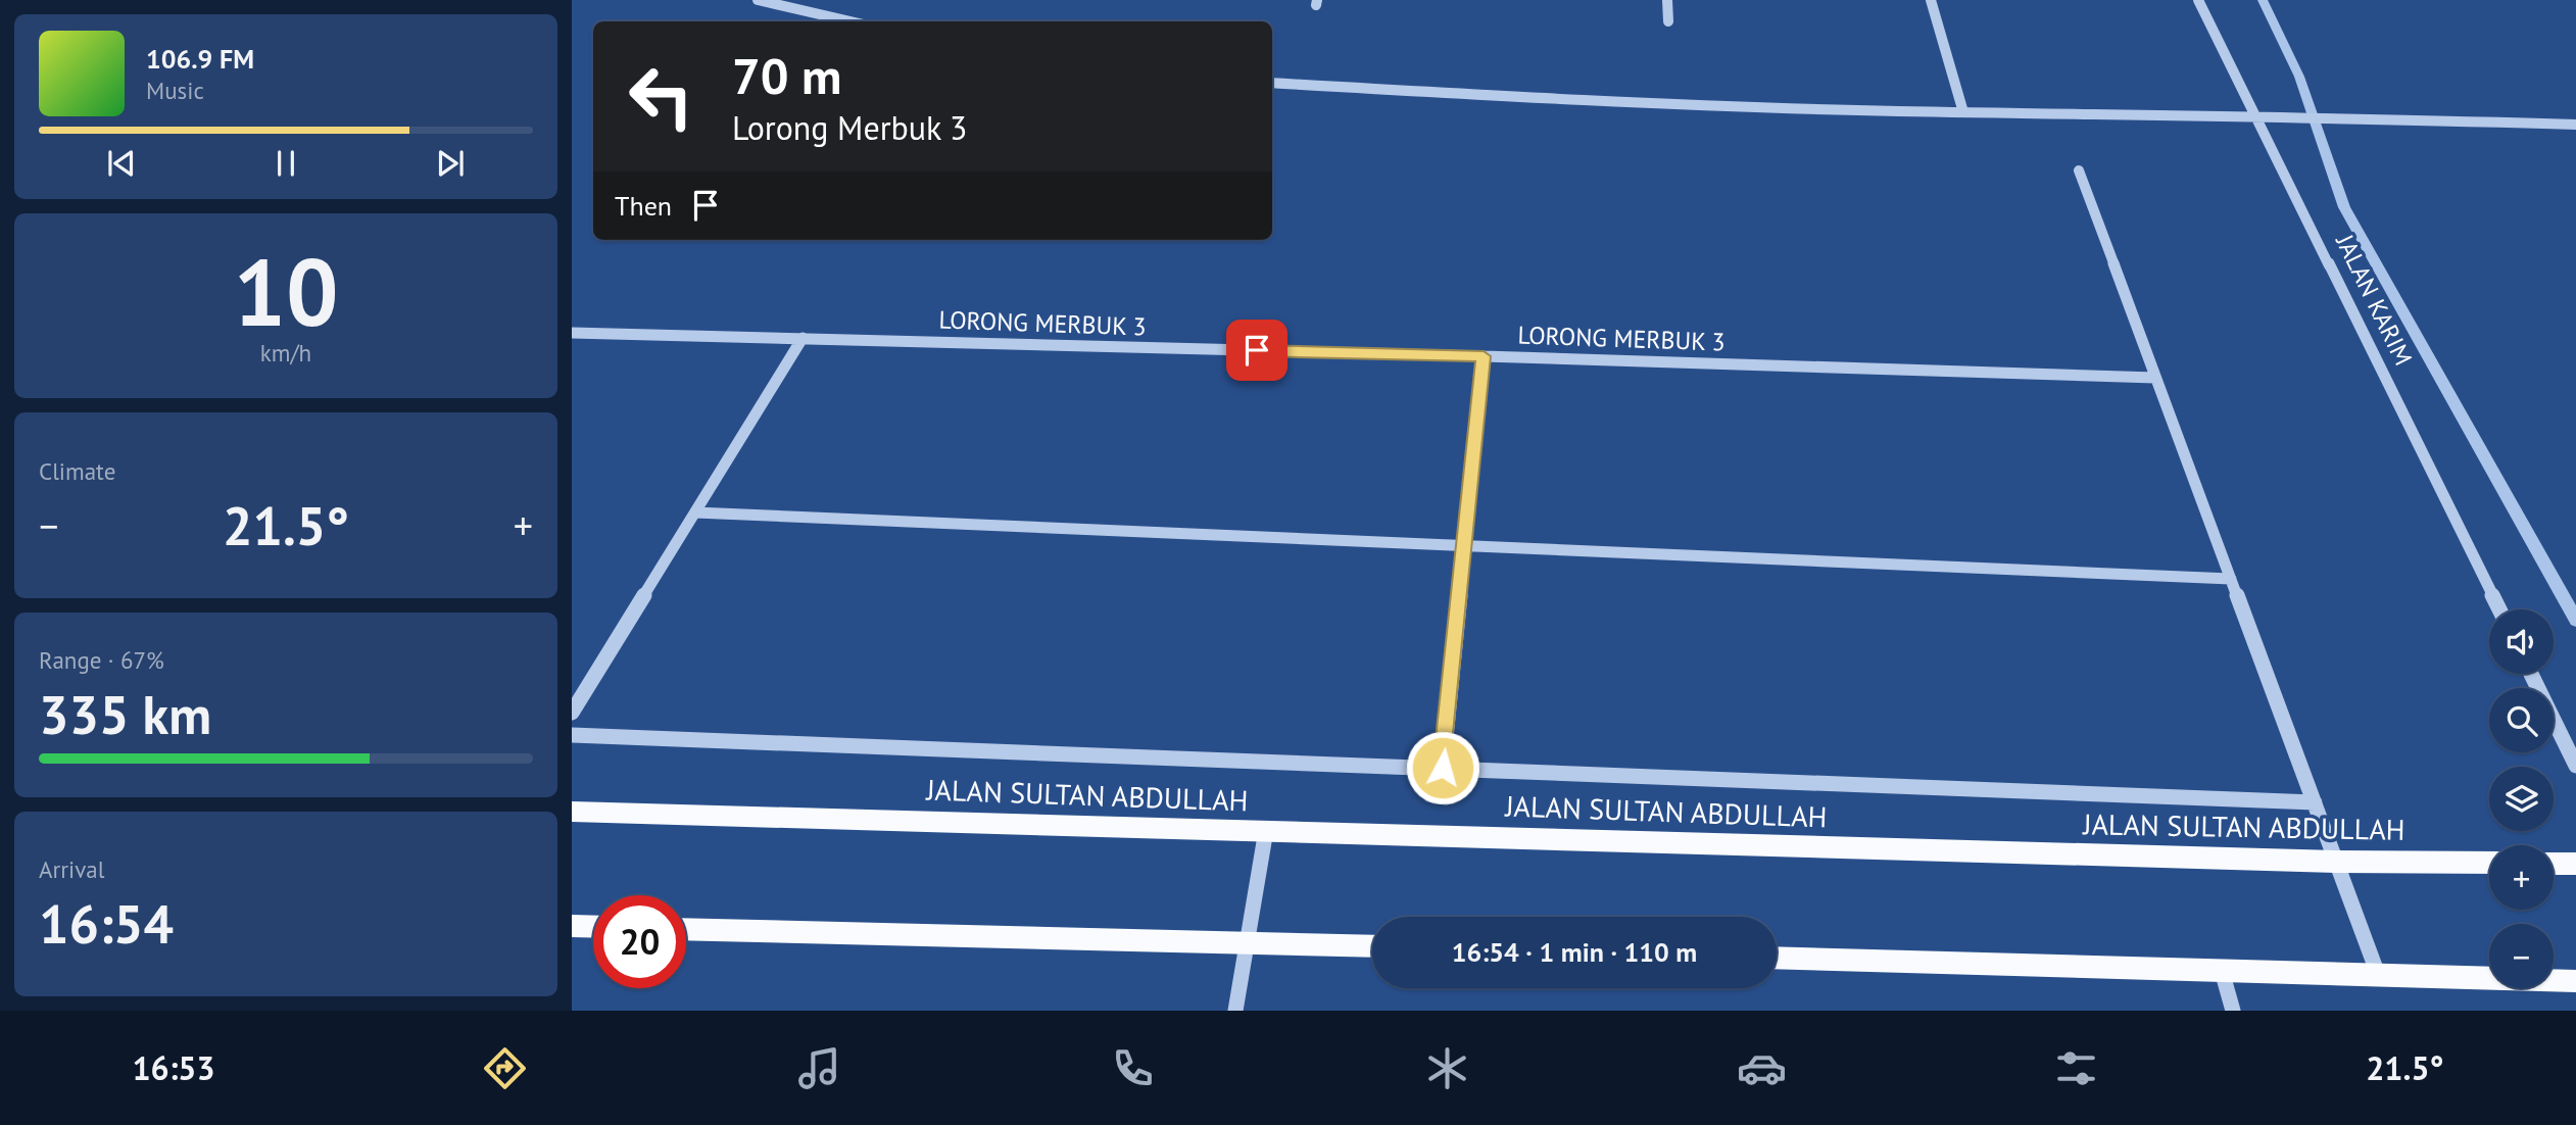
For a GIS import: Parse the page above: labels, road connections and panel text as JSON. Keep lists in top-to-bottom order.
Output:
{
  "streets": {
    "main road": ["JALAN SULTAN ABDULLAH"],
    "street": ["JALAN KARIM", "LORONG MERBUK 3"]
  },
  "page": {
    "turn": ["70 m", "Lorong Merbuk 3"],
    "song": ["106.9 FM", "Music"],
    "then": "Then",
    "tile": [
      ["10", "km/h"],
      "Climate",
      ["Range · 67%", "335 km"],
      ["Arrival", "16:54"]
    ],
    "heat": ["−", "21.5°", "+"],
    "map_buttons": ["+", "−"],
    "limit": "20",
    "trip": "16:54 · 1 min · 110 m",
    "tabs": ["16:53", "21.5°"]
  }
}
